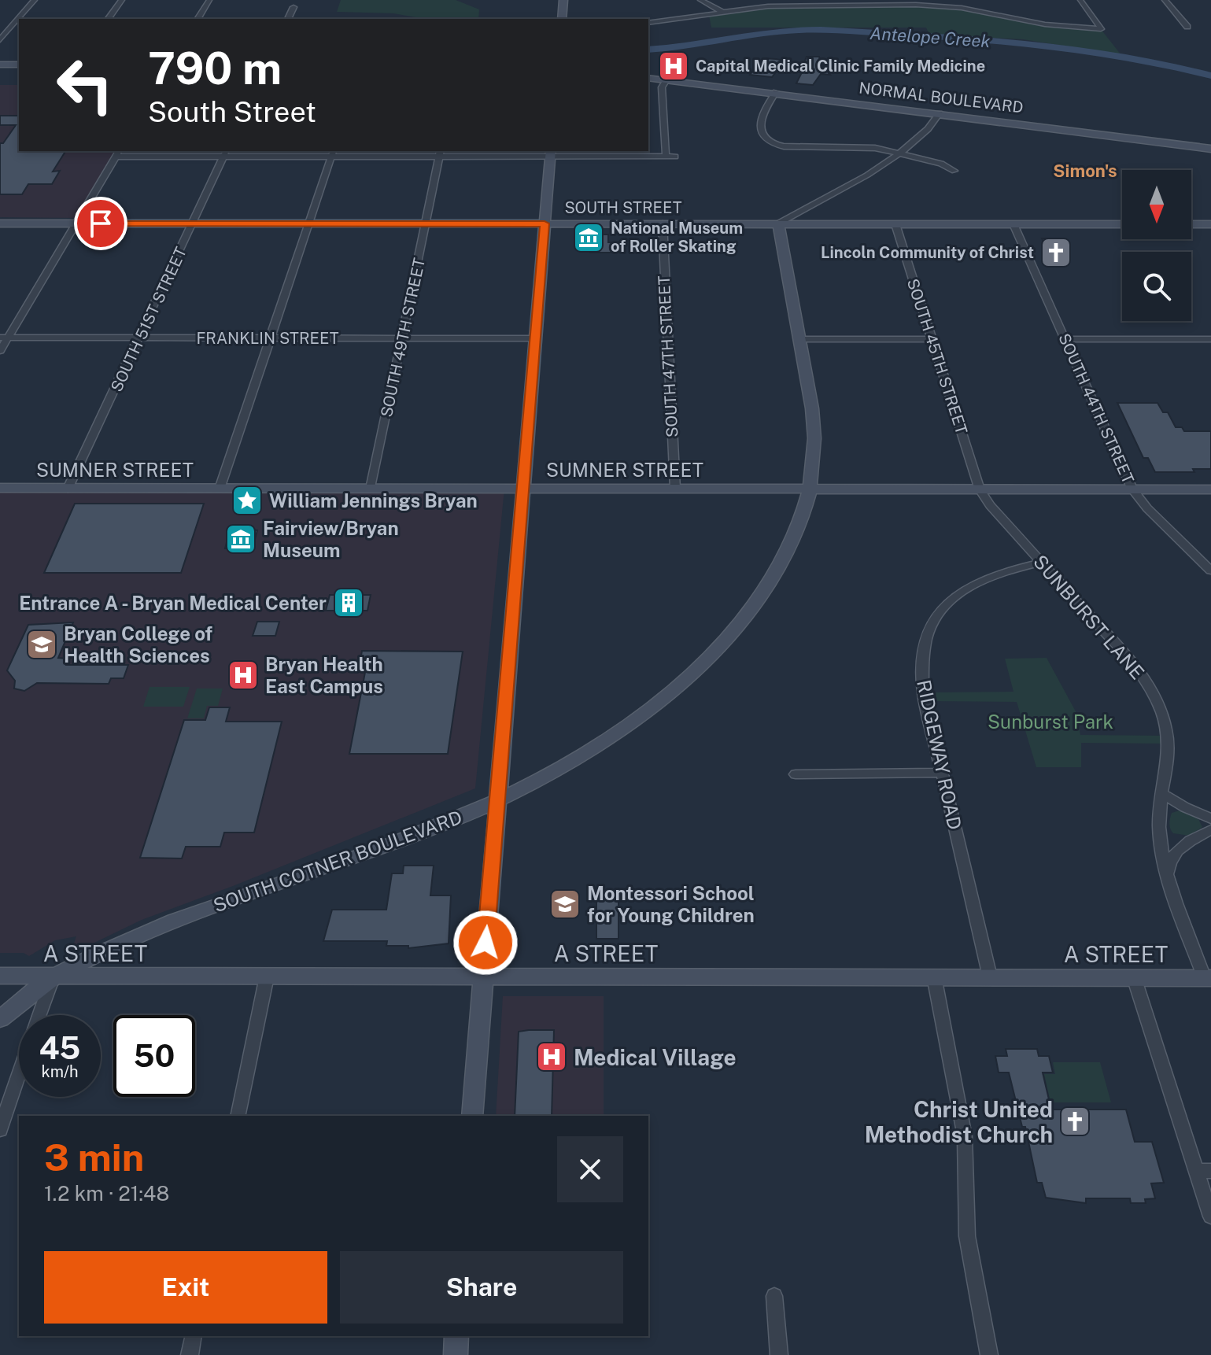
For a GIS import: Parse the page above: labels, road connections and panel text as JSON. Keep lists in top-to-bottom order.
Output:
{
  "streets": {
    "main road": [
      "NORMAL BOULEVARD",
      "SOUTH STREET",
      "SUMNER STREET",
      "SOUTH COTNER BOULEVARD",
      "A STREET"
    ],
    "street": [
      "SOUTH 51ST STREET",
      "SOUTH 49TH STREET",
      "FRANKLIN STREET",
      "SOUTH 47TH STREET",
      "SOUTH 45TH STREET",
      "SOUTH 44TH STREET",
      "SUNBURST LANE",
      "RIDGEWAY ROAD"
    ]
  },
  "crossings": [
    ["SOUTH STREET", "SOUTH 51ST STREET"],
    ["SOUTH STREET", "SOUTH 49TH STREET"],
    ["SOUTH STREET", "SOUTH 47TH STREET"],
    ["SOUTH STREET", "SOUTH 45TH STREET"],
    ["SOUTH STREET", "SOUTH 44TH STREET"],
    ["SOUTH STREET", "SOUTH COTNER BOULEVARD"],
    ["SOUTH 51ST STREET", "FRANKLIN STREET"],
    ["SOUTH 51ST STREET", "SUMNER STREET"],
    ["SOUTH 49TH STREET", "FRANKLIN STREET"],
    ["SOUTH 49TH STREET", "SUMNER STREET"],
    ["SOUTH 47TH STREET", "SUMNER STREET"],
    ["SOUTH 45TH STREET", "SUMNER STREET"],
    ["SOUTH 45TH STREET", "SUNBURST LANE"],
    ["SOUTH 44TH STREET", "SUMNER STREET"],
    ["SUMNER STREET", "SUNBURST LANE"],
    ["SUMNER STREET", "SOUTH COTNER BOULEVARD"],
    ["SUNBURST LANE", "RIDGEWAY ROAD"],
    ["SUNBURST LANE", "A STREET"],
    ["RIDGEWAY ROAD", "A STREET"],
    ["SOUTH COTNER BOULEVARD", "A STREET"]
  ],
  "districts": ["Simon's"],
  "water": ["Antelope Creek"],
  "parks": ["Sunburst Park"],
  "places": {
    "hospital": ["Capital Medical Clinic Family Medicine", "Bryan Health East Campus", "Medical Village"],
    "museum": ["National Museum of Roller Skating", "Fairview/Bryan Museum"],
    "church": ["Lincoln Community of Christ", "Christ United Methodist Church"],
    "place": ["William Jennings Bryan"],
    "building": ["Entrance A - Bryan Medical Center"],
    "school or university": ["Bryan College of Health Sciences", "Montessori School for Young Children"]
  },
  "north": "bottom",
  "page": {
    "turn": ["790 m", "South Street"],
    "speed": "45 km/h",
    "limit": "50",
    "heading": ["3 min", "1.2 km · 21:48"],
    "buttons": ["Exit", "Share"]
  }
}
